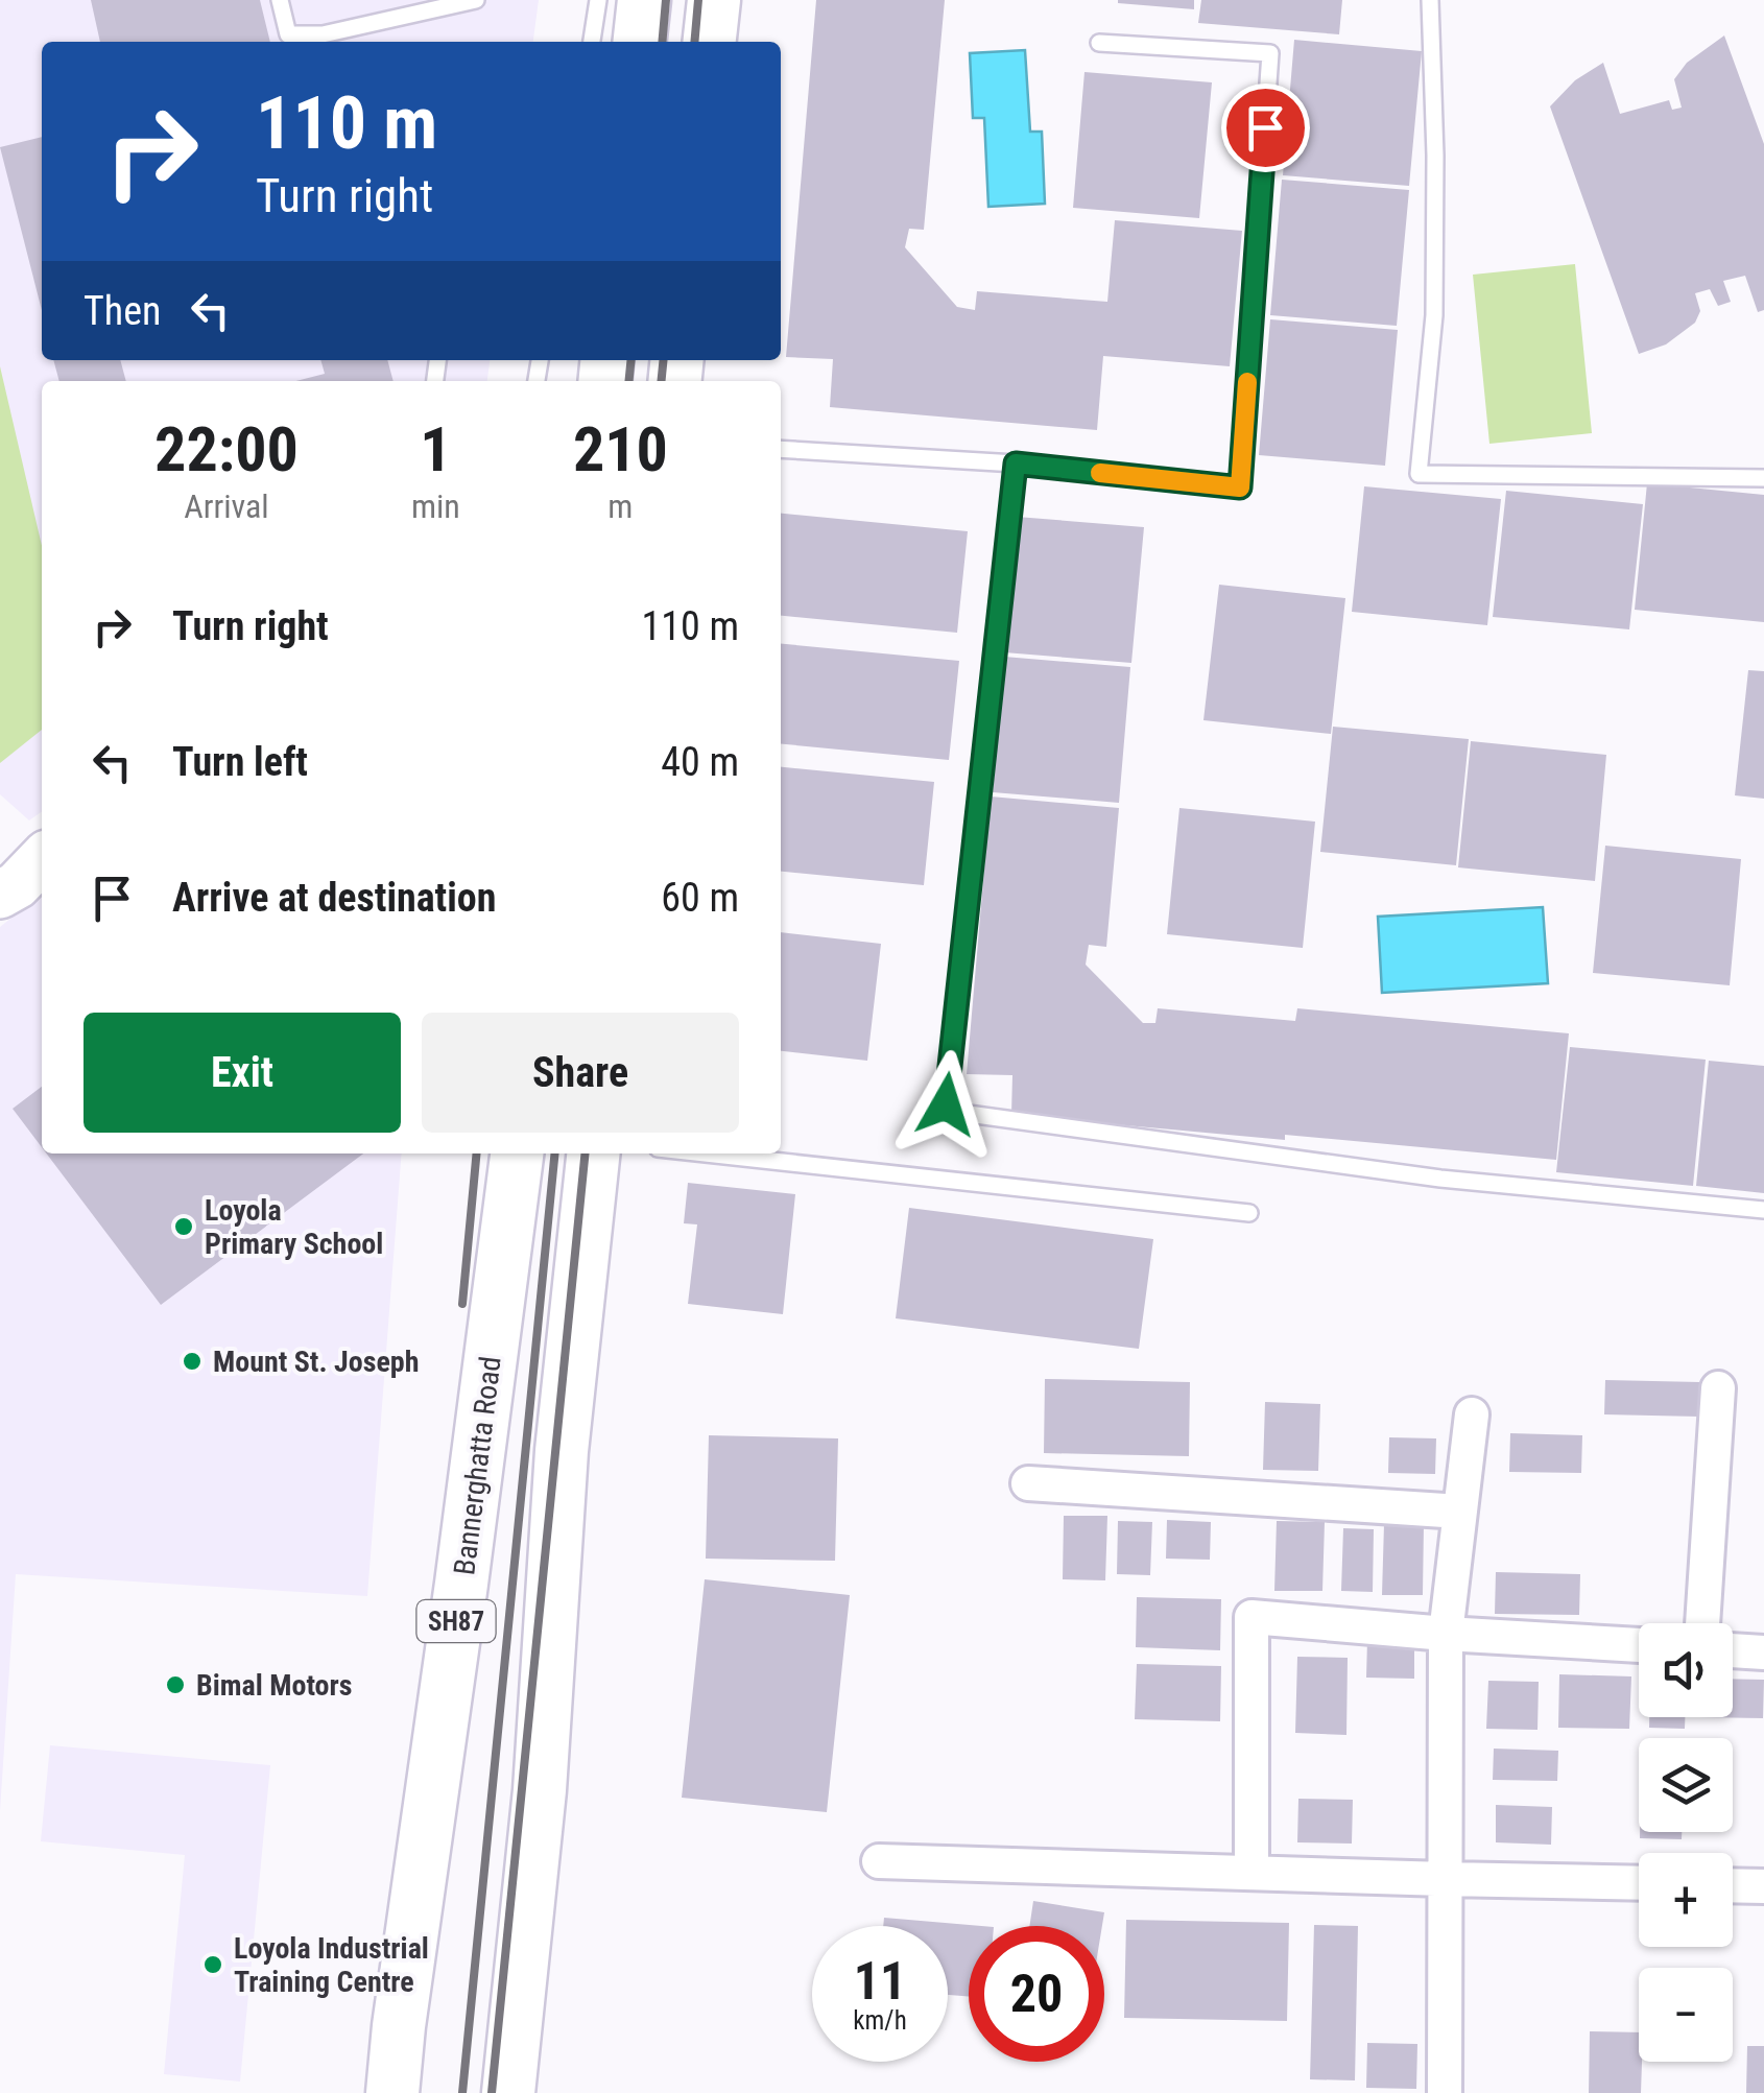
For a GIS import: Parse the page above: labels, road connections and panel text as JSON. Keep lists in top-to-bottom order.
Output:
{
  "streets": {
    "main road": ["Bannerghatta Road", "SH87"]
  },
  "places": [
    "Loyola Primary School",
    "Mount St. Joseph",
    "Bimal Motors",
    "Loyola Industrial Training Centre"
  ],
  "page": {
    "turn": ["110 m", "Turn right"],
    "then": "Then",
    "eta": [
      "22:00",
      "Arrival",
      "1",
      "min",
      "210",
      "m"
    ],
    "list": [
      {
        "name": "Turn right",
        "value": "110 m"
      },
      {
        "name": "Turn left",
        "value": "40 m"
      },
      {
        "name": "Arrive at destination",
        "value": "60 m"
      }
    ],
    "buttons": ["Exit", "Share"],
    "map_buttons": ["+", "−"],
    "speed": "11 km/h",
    "limit": "20"
  }
}
